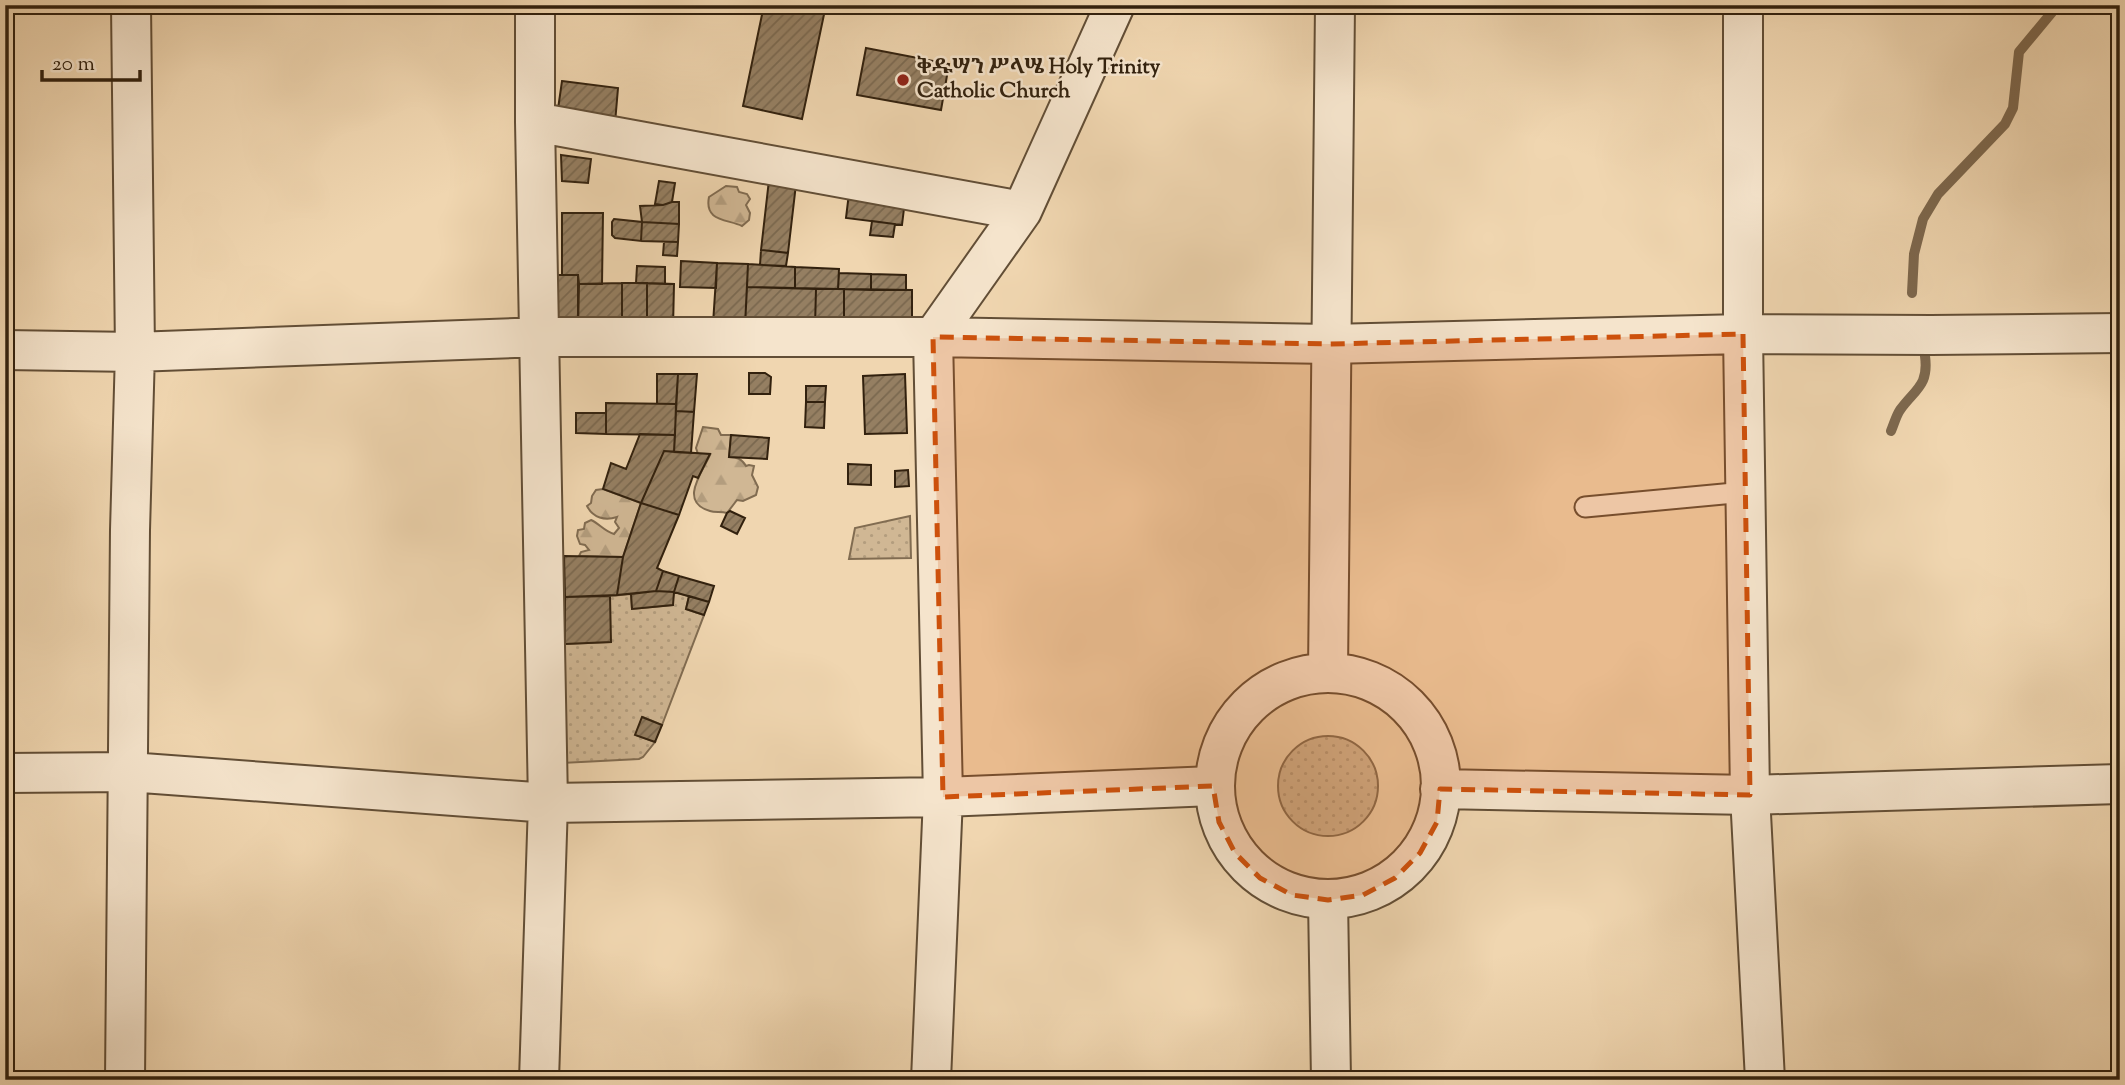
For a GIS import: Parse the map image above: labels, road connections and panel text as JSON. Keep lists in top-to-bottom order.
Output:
{
  "places": ["ቅዱሣን ሥላሤ Holy Trinity Catholic Church"],
  "scale_bar": "20 m"
}
